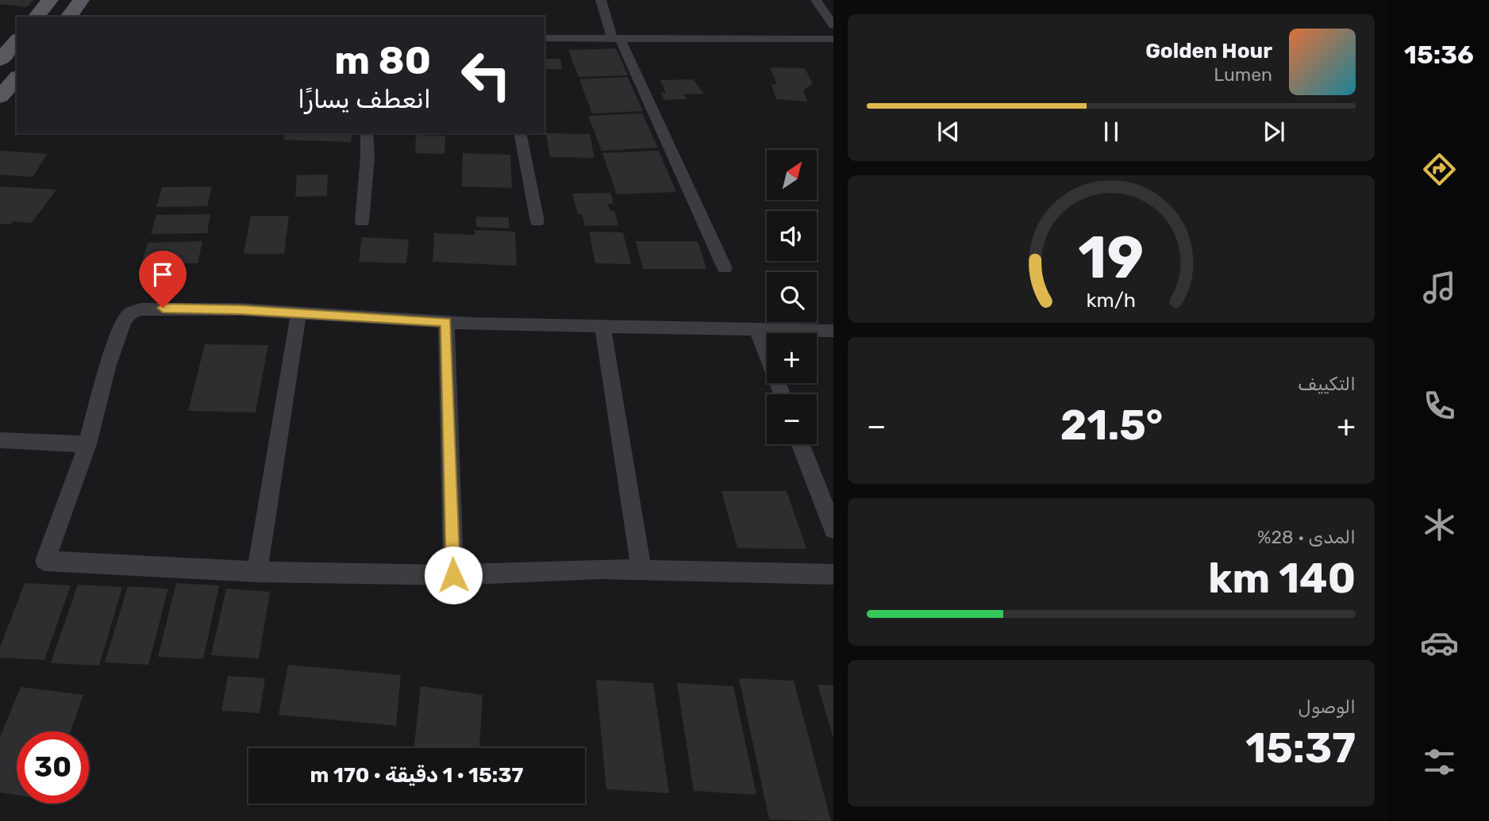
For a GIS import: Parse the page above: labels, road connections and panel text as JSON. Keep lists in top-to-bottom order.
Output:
{
  "north": "top right",
  "page": {
    "tabs": "15:36",
    "turn": ["80 m", "انعطف يسارًا"],
    "song": ["Golden Hour", "Lumen"],
    "map_buttons": ["+", "−"],
    "tile": [
      "التكييف",
      ["المدى · 28%", "140 km"],
      ["الوصول", "15:37"]
    ],
    "heat": ["−", "21.5°", "+"],
    "limit": "30",
    "trip": "15:37 · 1 دقيقة · 170 m",
    "gauge": ["19", "km/h"]
  }
}
